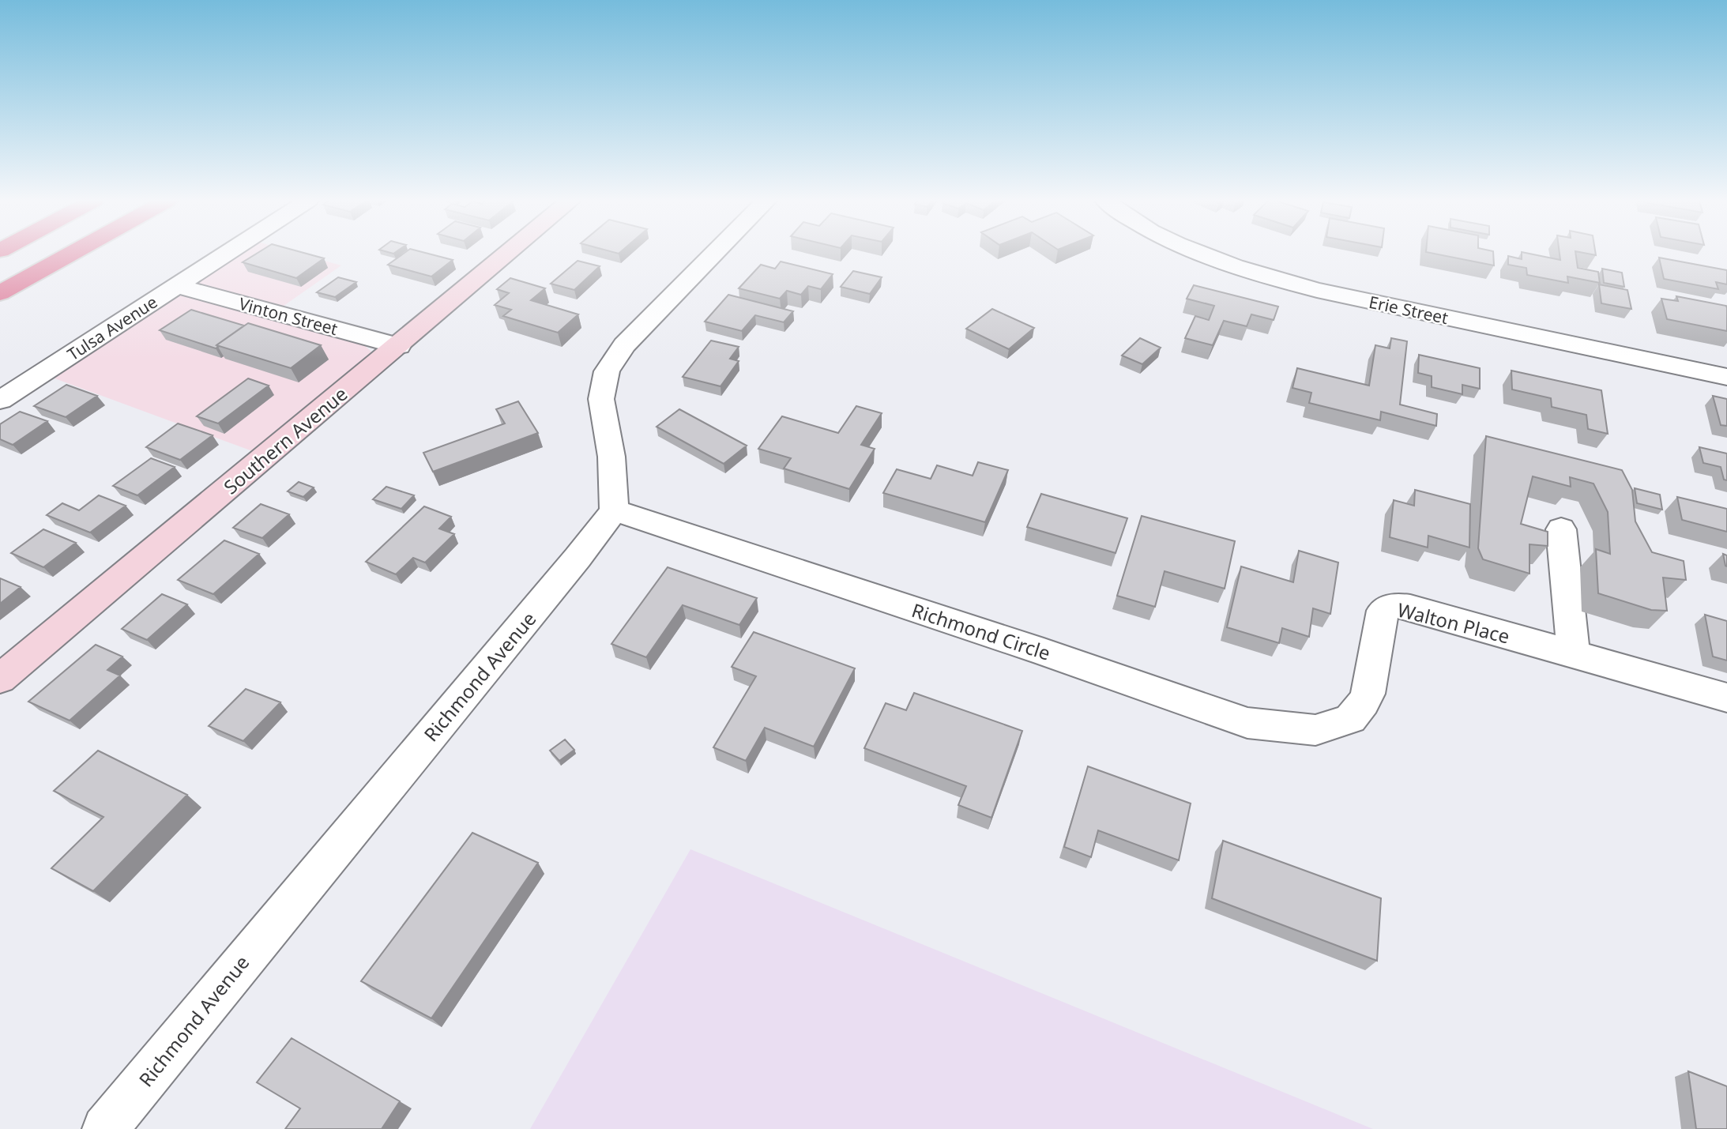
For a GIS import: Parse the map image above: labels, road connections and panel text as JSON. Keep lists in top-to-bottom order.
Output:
{
  "streets": {
    "street": [
      "Erie Street",
      "Vinton Street",
      "Tulsa Avenue",
      "Southern Avenue",
      "Walton Place",
      "Richmond Circle",
      "Richmond Avenue"
    ]
  },
  "crossings": [
    ["Vinton Street", "Tulsa Avenue"],
    ["Vinton Street", "Southern Avenue"],
    ["Walton Place", "Richmond Circle"],
    ["Richmond Circle", "Richmond Avenue"]
  ]
}
